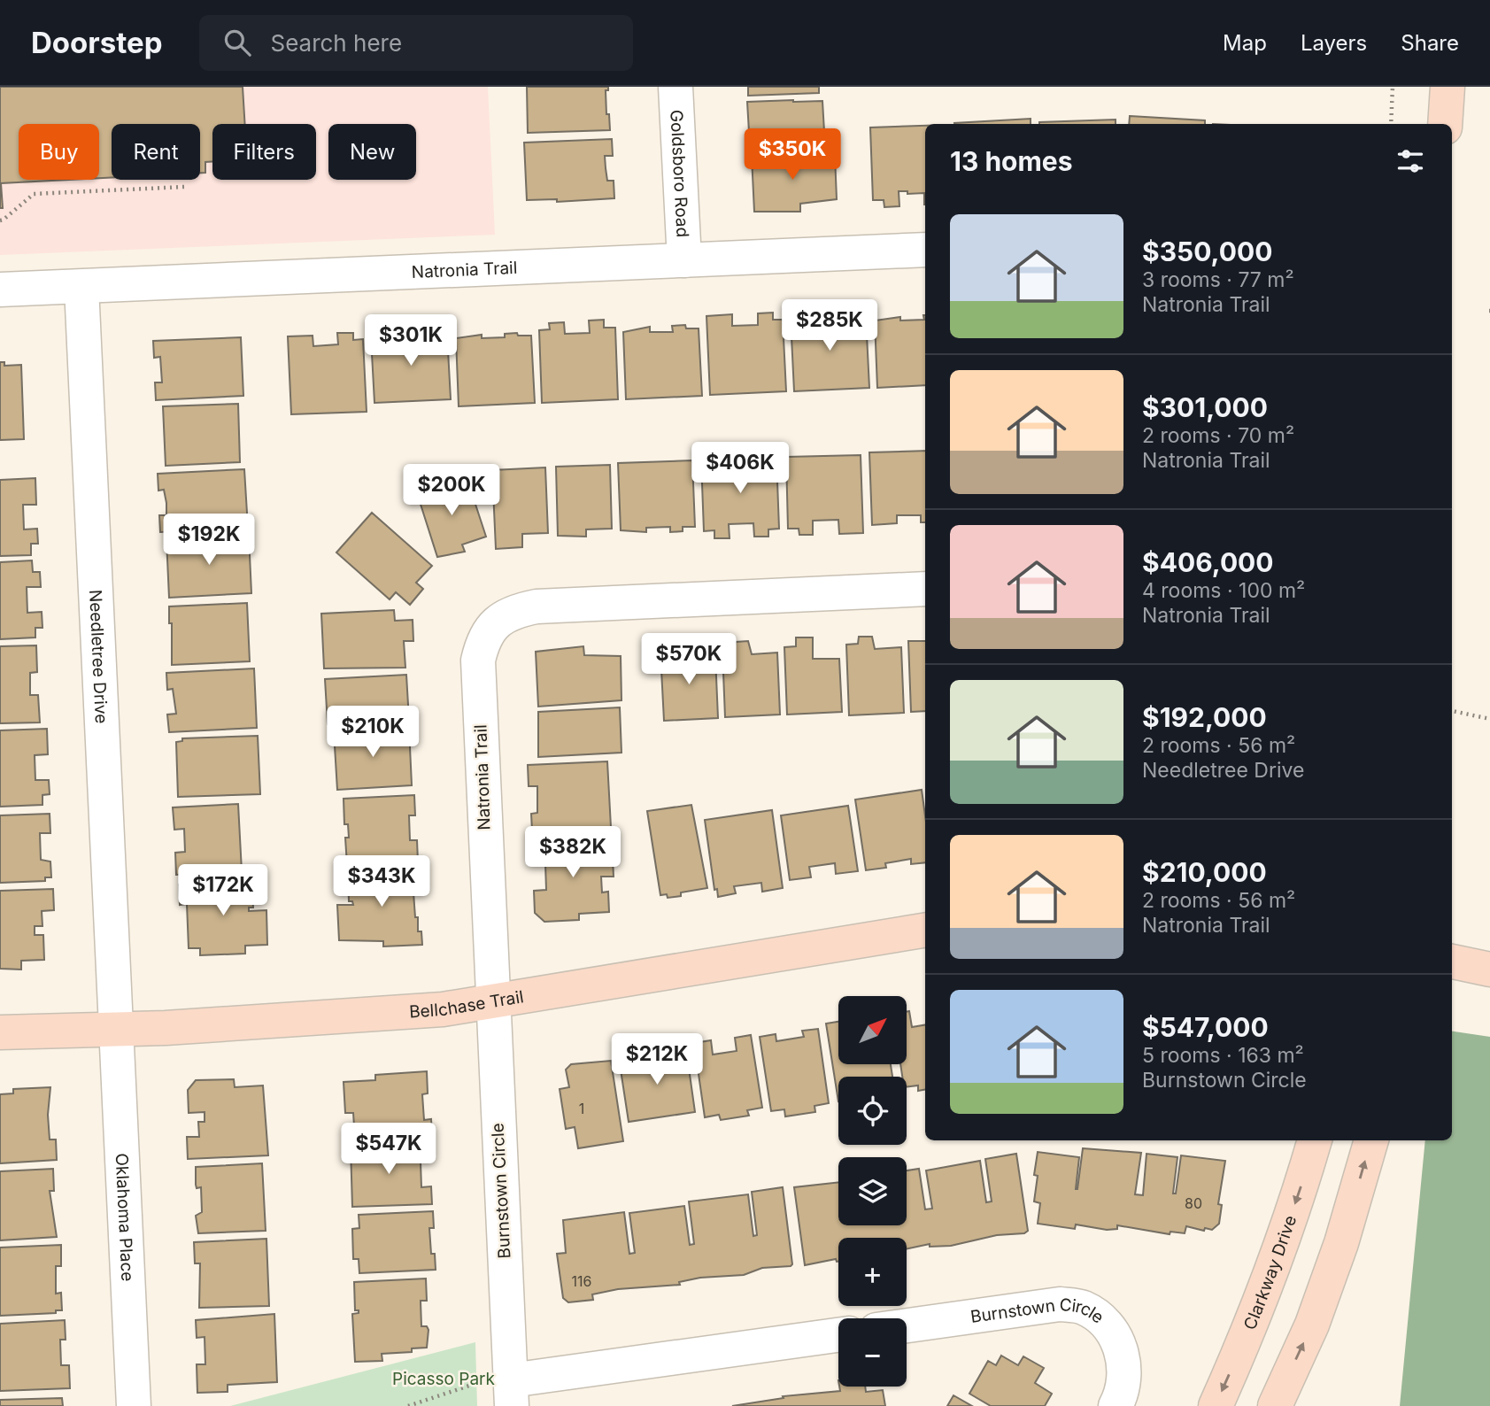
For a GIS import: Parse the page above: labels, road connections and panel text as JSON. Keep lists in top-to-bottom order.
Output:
{
  "streets": {
    "street": [
      "Goldsboro Road",
      "Natronia Trail",
      "Needletree Drive",
      "Bellchase Trail",
      "Burnstown Circle",
      "Oklahoma Place",
      "Clarkway Drive"
    ]
  },
  "crossings": [
    ["Goldsboro Road", "Natronia Trail"],
    ["Natronia Trail", "Needletree Drive"],
    ["Natronia Trail", "Bellchase Trail"],
    ["Natronia Trail", "Burnstown Circle"],
    ["Needletree Drive", "Bellchase Trail"],
    ["Needletree Drive", "Oklahoma Place"],
    ["Bellchase Trail", "Burnstown Circle"],
    ["Bellchase Trail", "Oklahoma Place"]
  ],
  "parks": ["Picasso Park"],
  "house_numbers": ["1", "80", "116"],
  "north": "top right",
  "page": {
    "header": "Doorstep",
    "search": "Search here",
    "nav": ["Map", "Layers", "Share"],
    "chip": [
      "Buy",
      "Rent",
      "Filters",
      "New"
    ],
    "heading": "13 homes",
    "price": [
      "$350K",
      "$285K",
      "$301K",
      "$406K",
      "$200K",
      "$192K",
      "$570K",
      "$210K",
      "$382K",
      "$343K",
      "$172K",
      "$212K",
      "$547K"
    ],
    "list": [
      {
        "name": "$350,000",
        "note": "3 rooms · 77 m² · Natronia Trail"
      },
      {
        "name": "$301,000",
        "note": "2 rooms · 70 m² · Natronia Trail"
      },
      {
        "name": "$406,000",
        "note": "4 rooms · 100 m² · Natronia Trail"
      },
      {
        "name": "$192,000",
        "note": "2 rooms · 56 m² · Needletree Drive"
      },
      {
        "name": "$210,000",
        "note": "2 rooms · 56 m² · Natronia Trail"
      },
      {
        "name": "$547,000",
        "note": "5 rooms · 163 m² · Burnstown Circle"
      }
    ],
    "map_buttons": ["+", "−"]
  }
}
